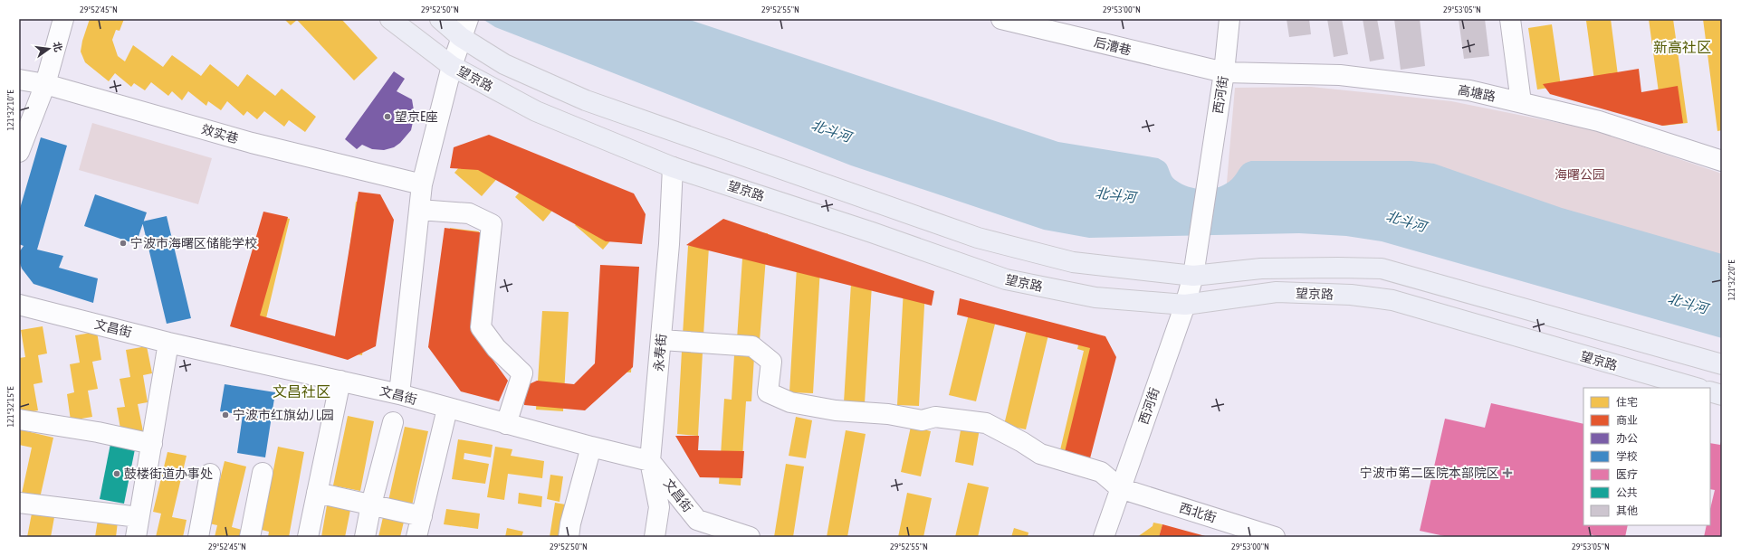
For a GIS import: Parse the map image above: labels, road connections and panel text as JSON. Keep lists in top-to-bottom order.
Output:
{
  "streets": {
    "main road": ["望京路"],
    "street": [
      "后漕巷",
      "高塘路",
      "西河街",
      "效实巷",
      "文昌街",
      "永寿街",
      "西北街"
    ]
  },
  "crossings": [
    ["后漕巷", "高塘路"],
    ["后漕巷", "西河街"],
    ["望京路", "西河街"],
    ["望京路", "永寿街"],
    ["高塘路", "西河街"],
    ["西河街", "西北街"],
    ["文昌街", "永寿街"]
  ],
  "districts": ["新高社区", "文昌社区"],
  "water": ["北斗河"],
  "parks": ["海曙公园"],
  "places": {
    "other": [
      "望京E座",
      "宁波市海曙区储能学校",
      "宁波市红旗幼儿园",
      "鼓楼街道办事处"
    ],
    "health": ["宁波市第二医院本部院区"]
  },
  "legend": [
    "住宅",
    "商业",
    "办公",
    "学校",
    "医疗",
    "公共",
    "其他"
  ],
  "north": "right",
  "coordinates": [
    "29°52'45\"N",
    "29°52'50\"N",
    "29°52'55\"N",
    "29°53'00\"N",
    "29°53'05\"N",
    "121°32'10\"E",
    "121°32'20\"E",
    "121°32'15\"E"
  ]
}
